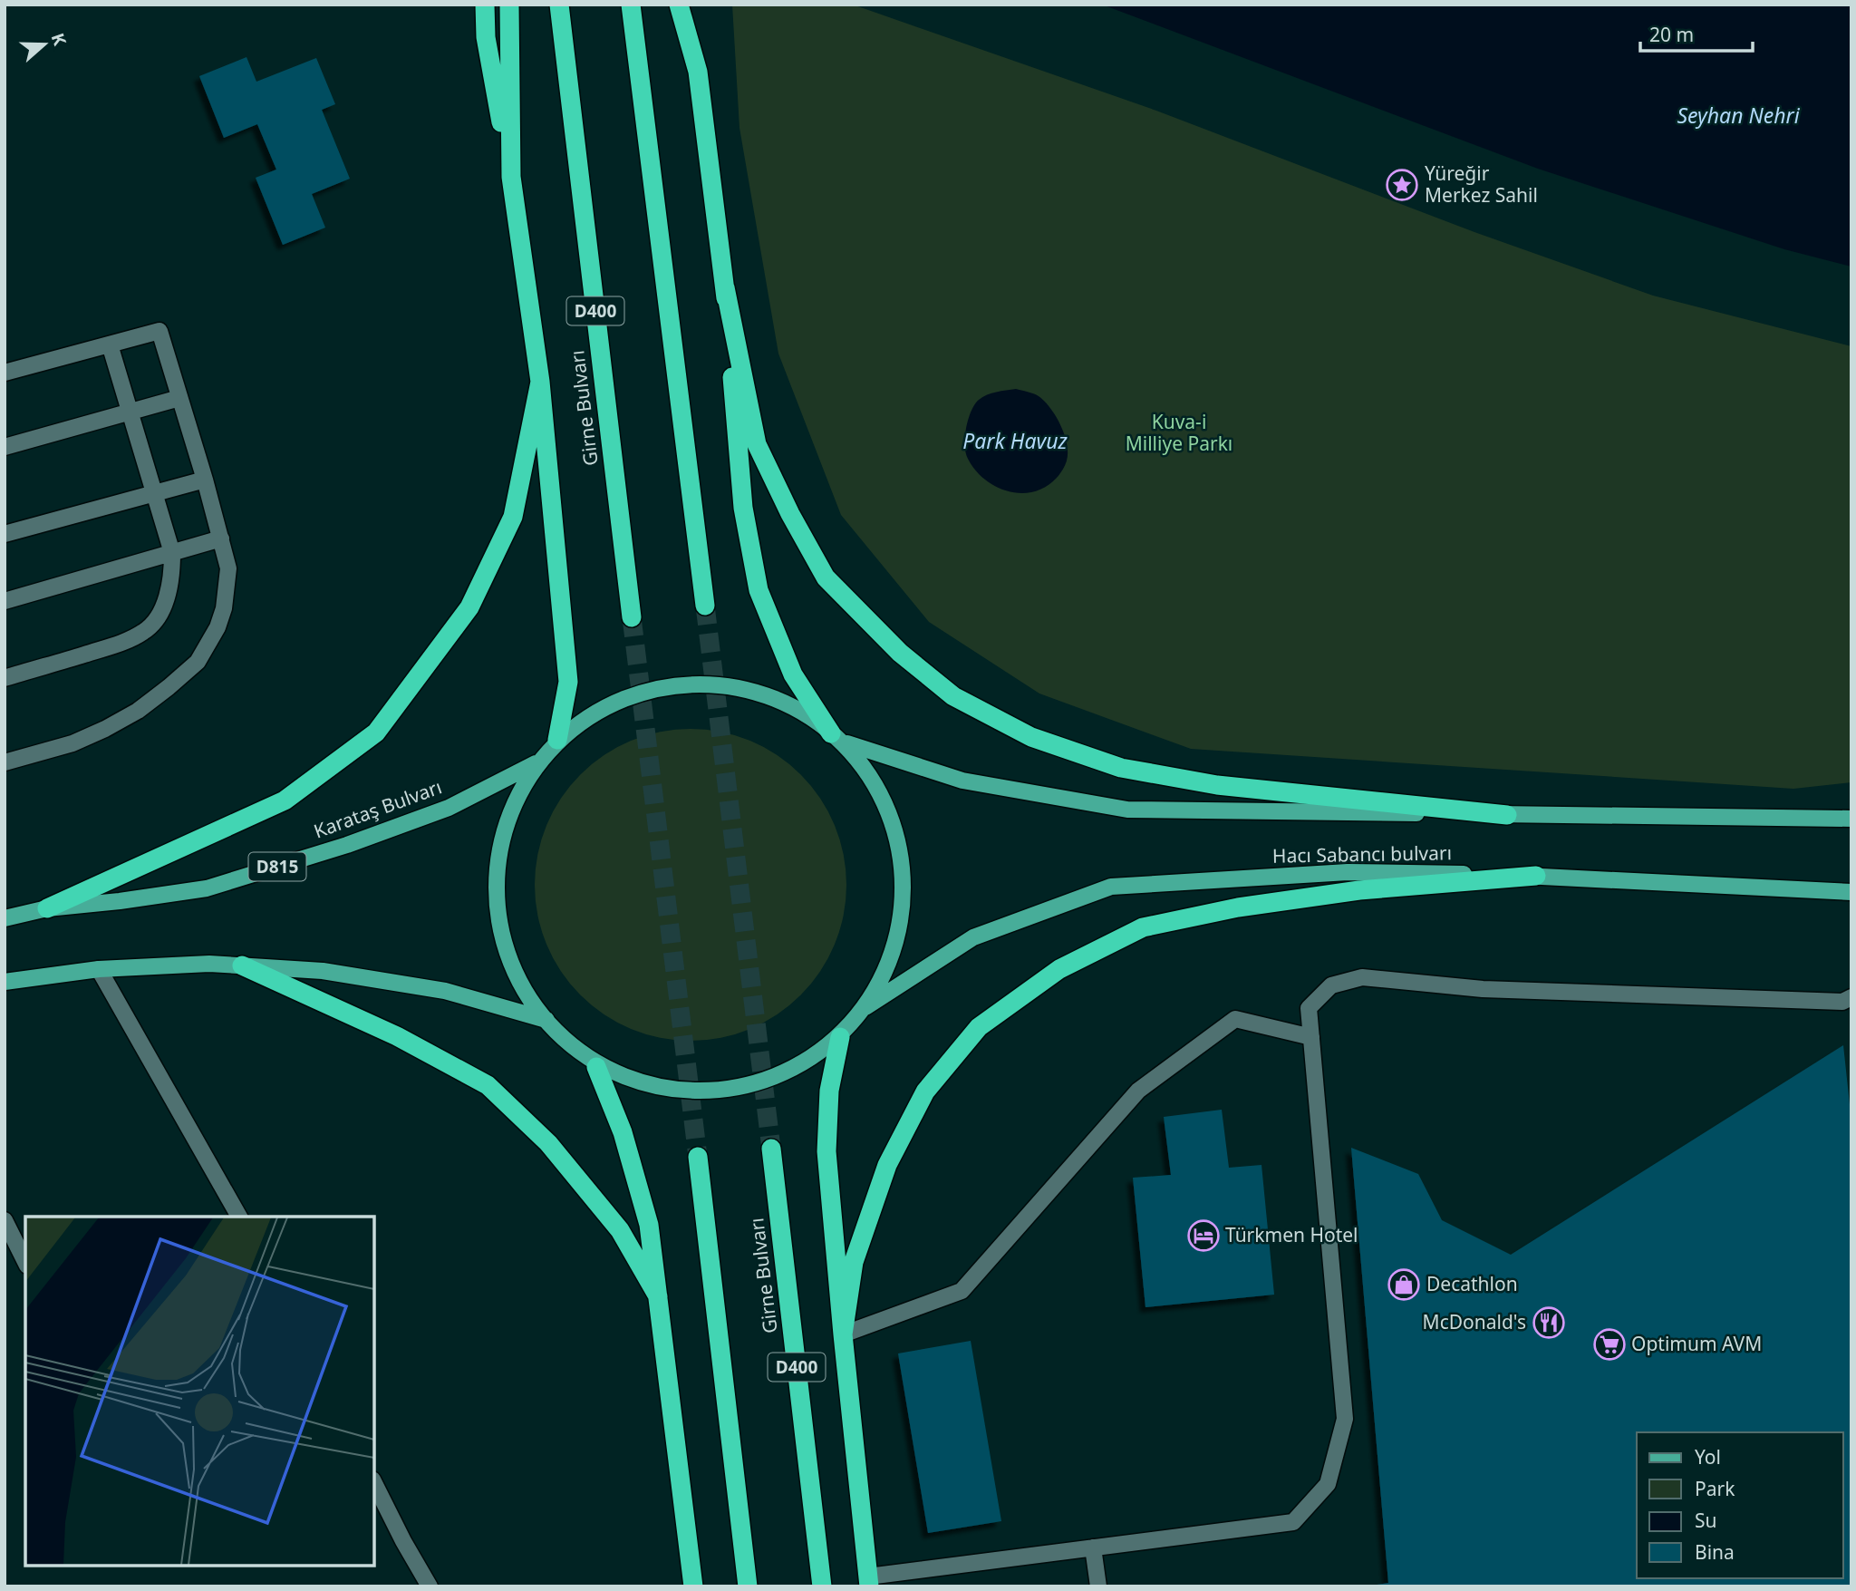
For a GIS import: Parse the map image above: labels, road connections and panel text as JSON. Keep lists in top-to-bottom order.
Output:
{
  "streets": {
    "highway": ["D400", "Girne Bulvarı"],
    "main road": ["Karataş Bulvarı", "Hacı Sabancı bulvarı", "D815"]
  },
  "water": ["Seyhan Nehri", "Park Havuz"],
  "parks": ["Kuva-i Milliye Parkı"],
  "places": {
    "place": ["Yüreğir Merkez Sahil"],
    "hotel": ["Türkmen Hotel"],
    "shop": ["Decathlon"],
    "restaurant": ["McDonald's"],
    "supermarket": ["Optimum AVM"]
  },
  "legend": [
    "Yol",
    "Park",
    "Su",
    "Bina"
  ],
  "scale_bar": "20 m",
  "north": "right"
}
